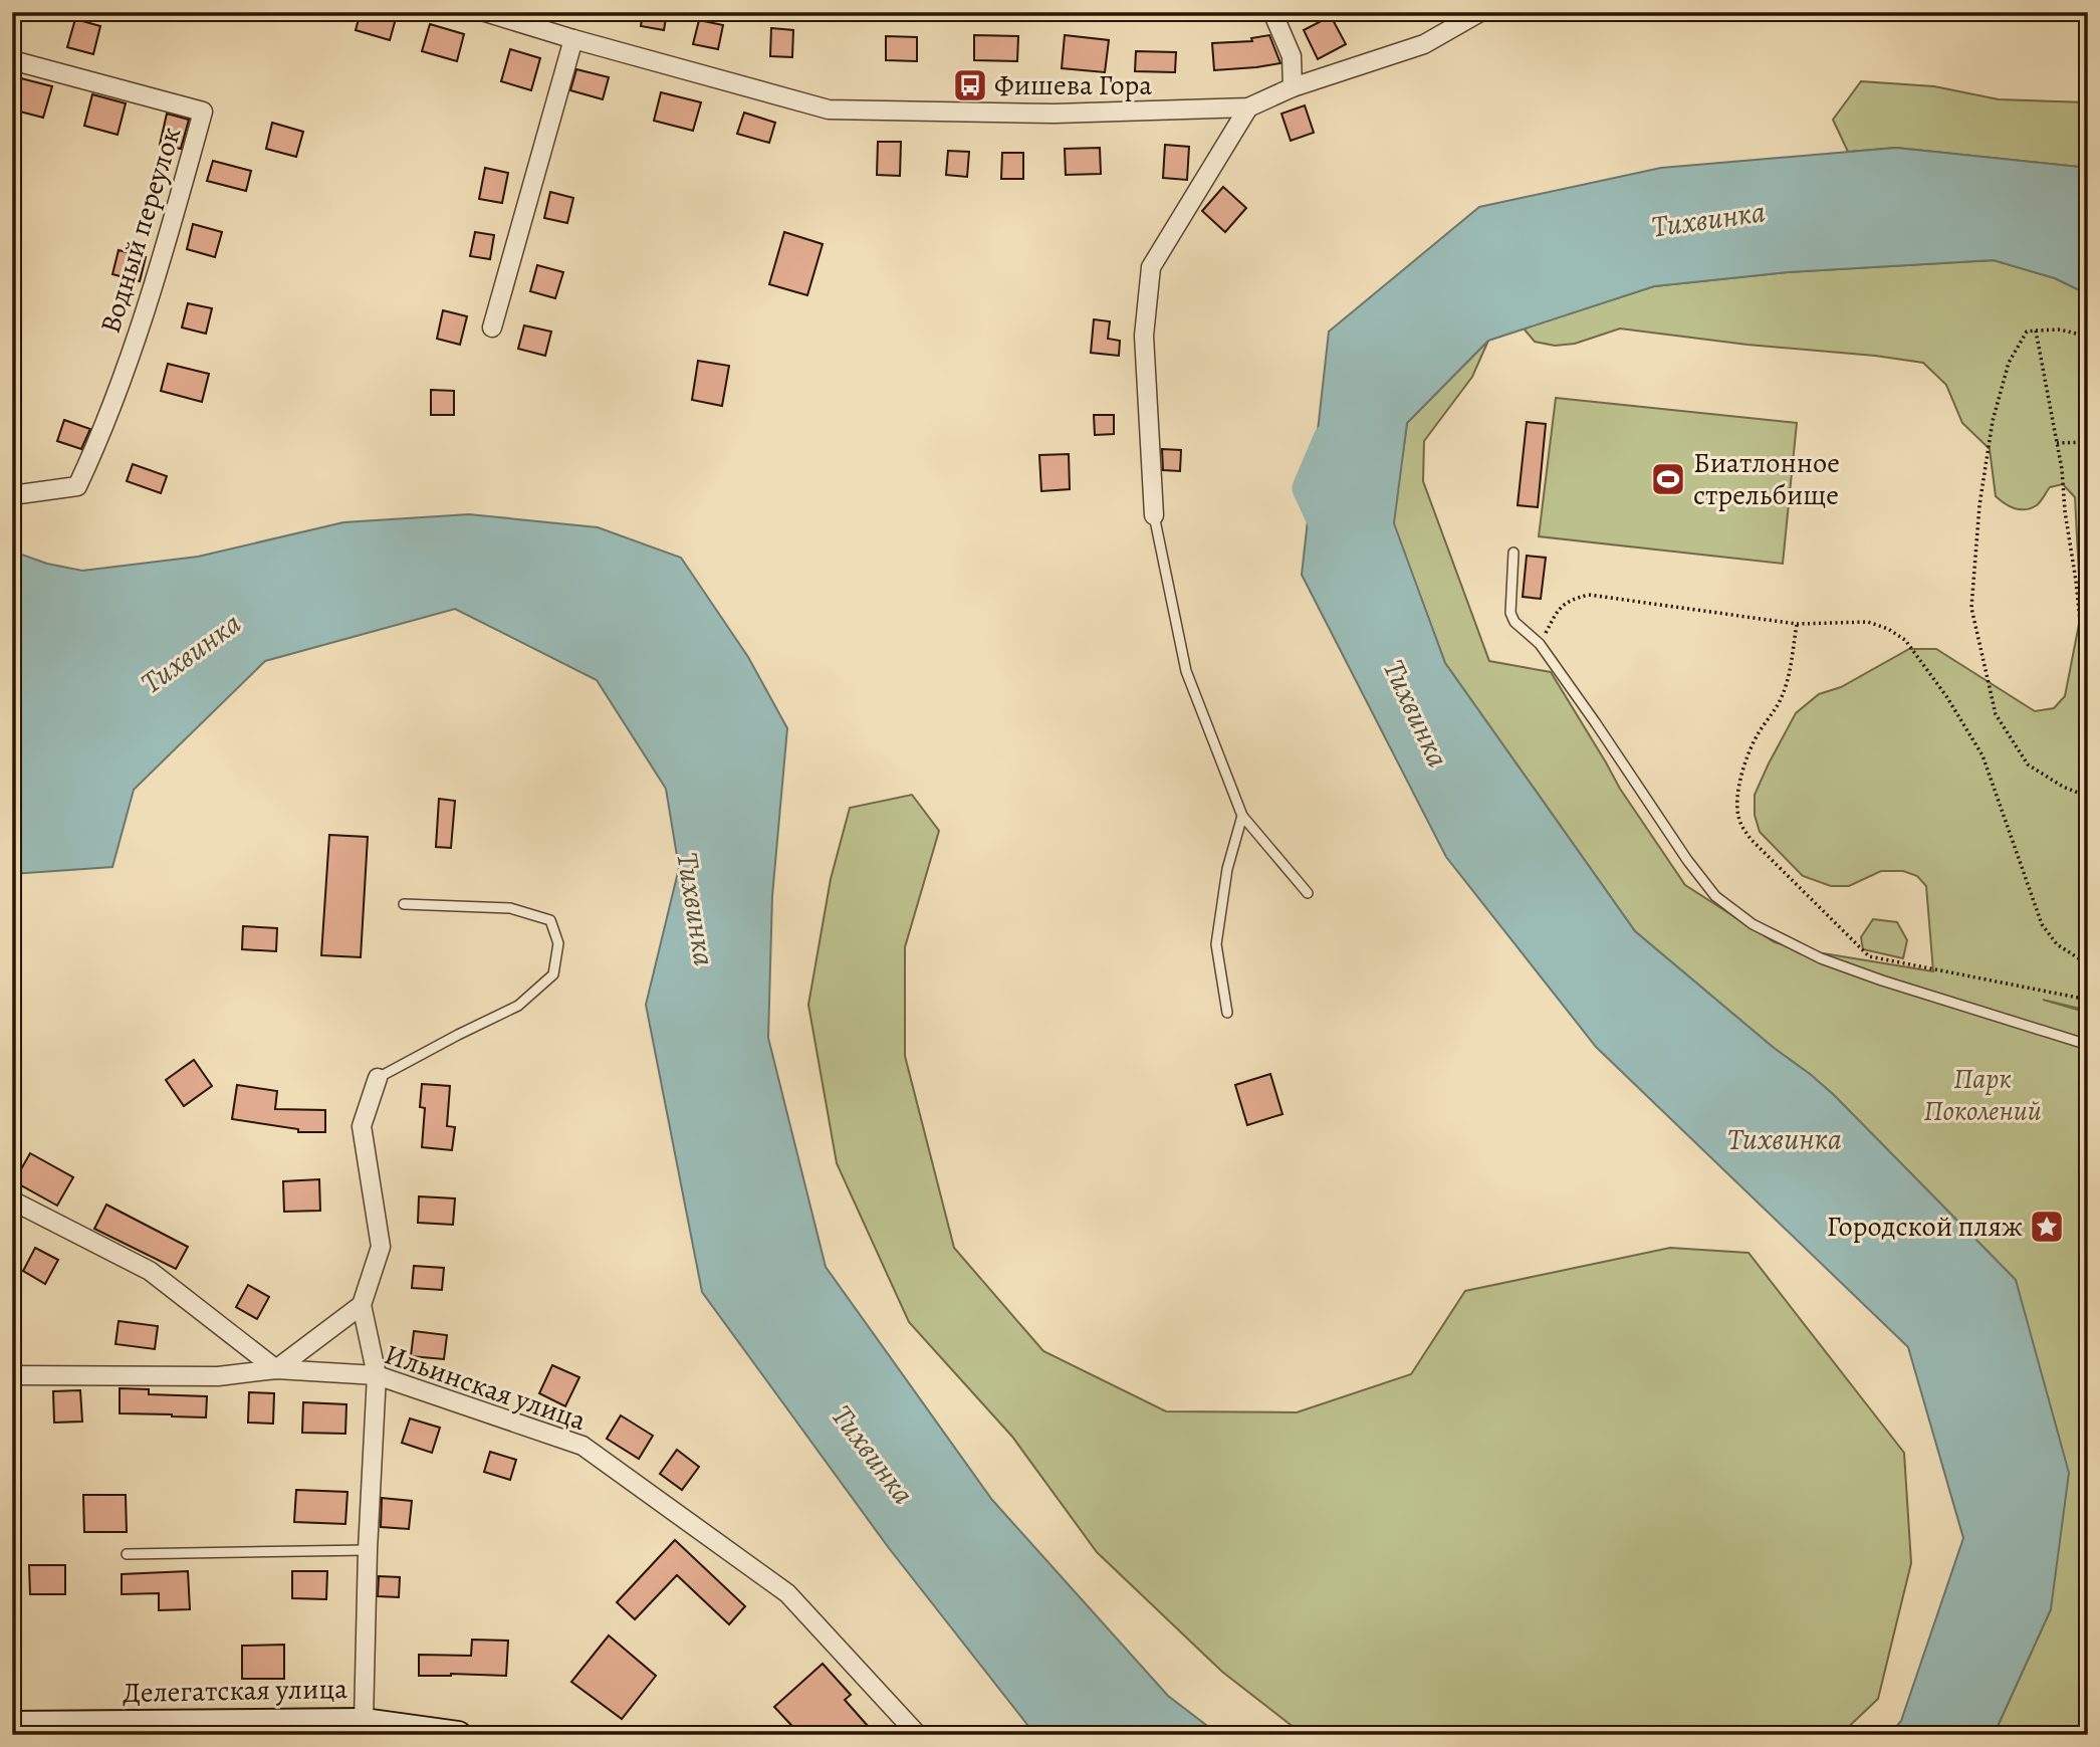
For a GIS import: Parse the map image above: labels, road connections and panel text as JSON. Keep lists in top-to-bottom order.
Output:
{
  "streets": {
    "street": ["Водный переулок", "Ильинская улица", "Делегатская улица"]
  },
  "water": ["Тихвинка"],
  "parks": ["Парк Поколений"],
  "places": {
    "bus stop": ["Фишева Гора"],
    "sports": ["Биатлонное стрельбище"],
    "place": ["Городской пляж"]
  }
}
